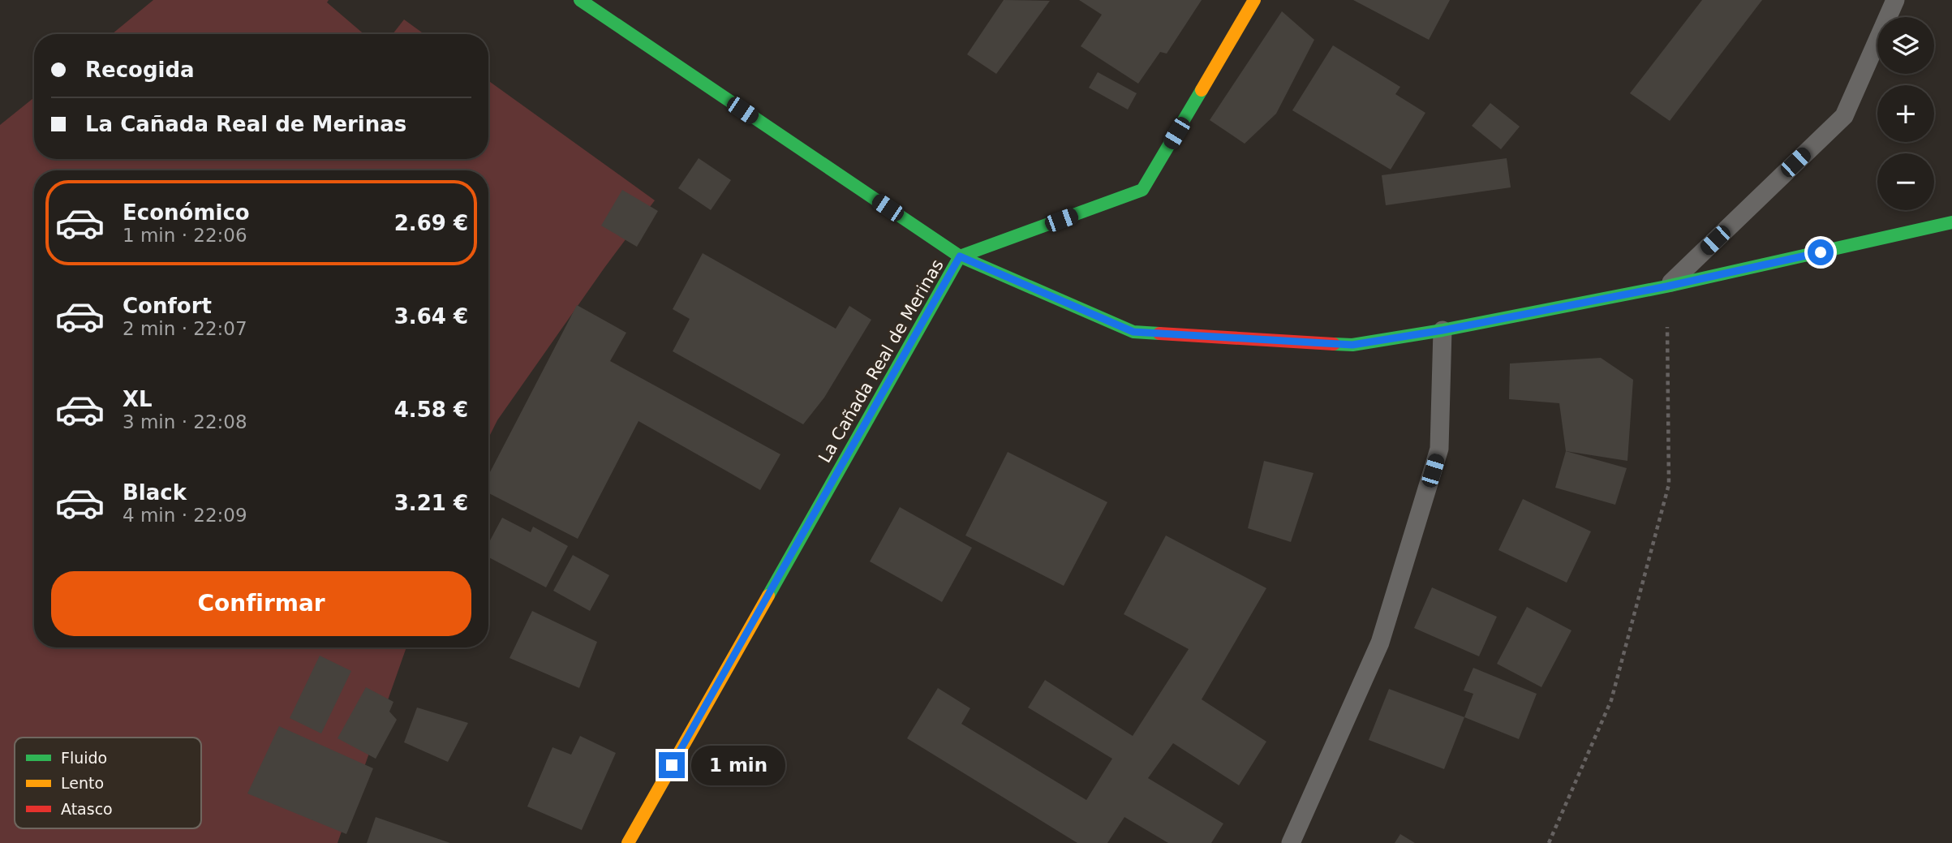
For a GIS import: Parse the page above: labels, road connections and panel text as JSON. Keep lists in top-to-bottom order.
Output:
{
  "streets": {
    "main road": ["La Cañada Real de Merinas"]
  },
  "legend": ["Fluido", "Lento", "Atasco"],
  "page": {
    "map_buttons": ["+", "−"],
    "banner": ["Recogida", "La Cañada Real de Merinas"],
    "list": [
      {
        "name": "Económico",
        "note": "1 min · 22:06",
        "value": "2.69 €"
      },
      {
        "name": "Confort",
        "note": "2 min · 22:07",
        "value": "3.64 €"
      },
      {
        "name": "XL",
        "note": "3 min · 22:08",
        "value": "4.58 €"
      },
      {
        "name": "Black",
        "note": "4 min · 22:09",
        "value": "3.21 €"
      }
    ],
    "buttons": "Confirmar",
    "bubble": "1 min"
  }
}
